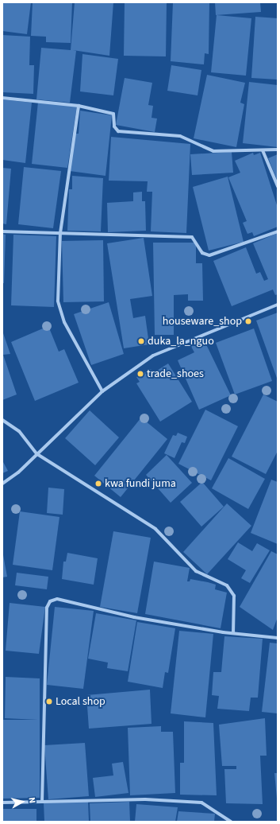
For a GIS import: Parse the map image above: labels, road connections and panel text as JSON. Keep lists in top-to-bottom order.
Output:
{
  "places": [
    "houseware_shop",
    "duka_la_nguo",
    "trade_shoes",
    "kwa fundi juma",
    "Local shop"
  ],
  "north": "right"
}
